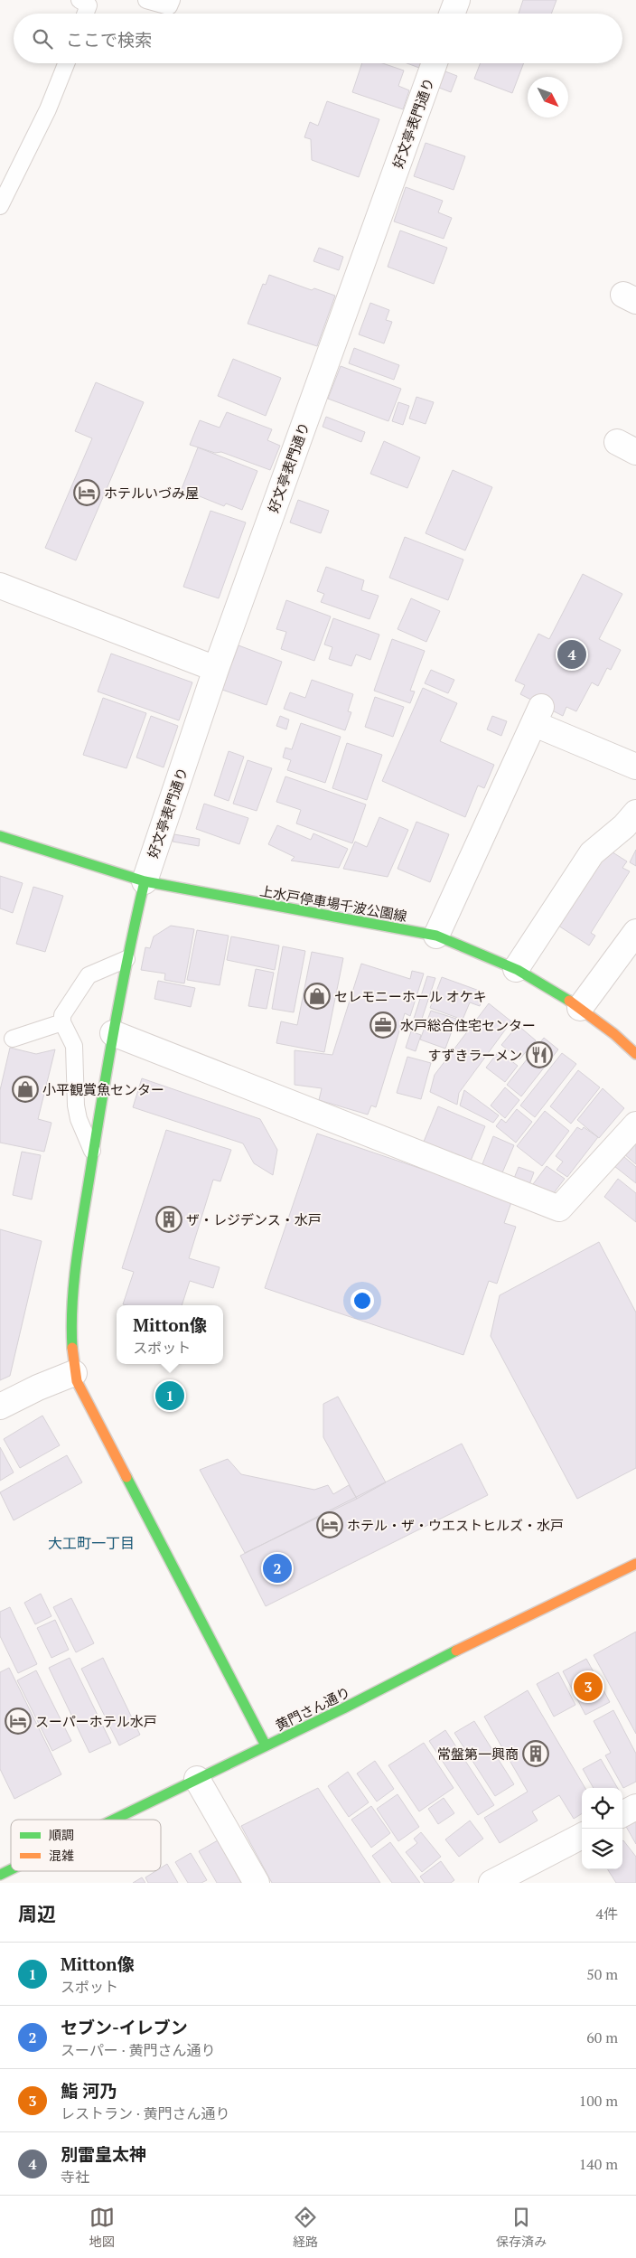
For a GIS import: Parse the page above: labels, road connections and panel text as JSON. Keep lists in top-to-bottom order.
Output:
{
  "streets": {
    "main road": ["上水戸停車場千波公園線", "黄門さん通り"],
    "street": ["好文亭表門通り"]
  },
  "crossings": [
    ["好文亭表門通り", "上水戸停車場千波公園線"]
  ],
  "districts": ["大工町一丁目"],
  "places": {
    "hotel": ["ホテルいづみ屋", "ホテル・ザ・ウエストヒルズ・水戸", "スーパーホテル水戸"],
    "shop": ["セレモニーホール オケキ", "小平観賞魚センター"],
    "office": ["水戸総合住宅センター"],
    "restaurant": ["すずきラーメン"],
    "building": ["ザ・レジデンス・水戸", "常盤第一興商"]
  },
  "legend": ["順調", "混雑"],
  "north": "bottom right",
  "page": {
    "search": "ここで検索",
    "pins": [
      "4",
      "1",
      "2",
      "3"
    ],
    "popup": ["Mitton像", "スポット"],
    "heading": ["周辺", "4件"],
    "list": [
      {
        "mark": "1",
        "name": "Mitton像",
        "note": "スポット",
        "value": "50 m"
      },
      {
        "mark": "2",
        "name": "セブン-イレブン",
        "note": "スーパー · 黄門さん通り",
        "value": "60 m"
      },
      {
        "mark": "3",
        "name": "鮨 河乃",
        "note": "レストラン · 黄門さん通り",
        "value": "100 m"
      },
      {
        "mark": "4",
        "name": "別雷皇太神",
        "note": "寺社",
        "value": "140 m"
      }
    ],
    "nav": ["地図", "経路", "保存済み"]
  }
}
